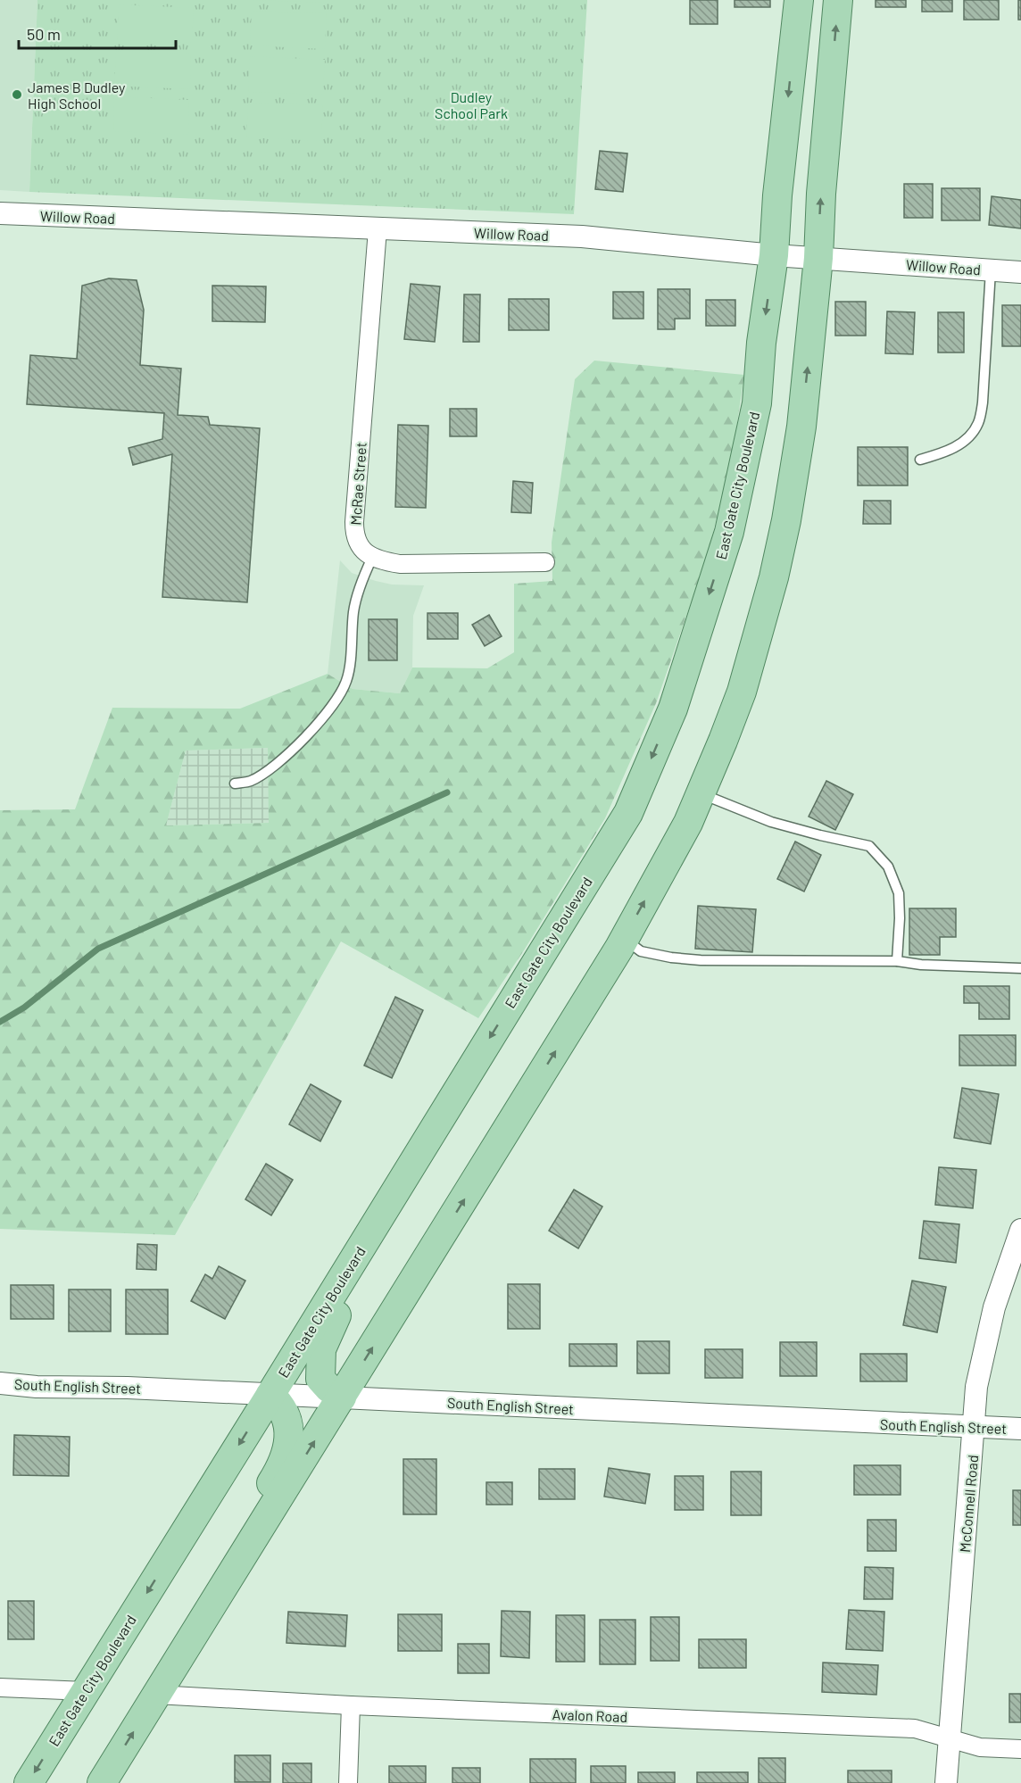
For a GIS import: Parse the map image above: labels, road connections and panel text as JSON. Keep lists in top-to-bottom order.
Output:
{
  "streets": {
    "main road": ["East Gate City Boulevard"],
    "street": [
      "Willow Road",
      "McRae Street",
      "South English Street",
      "McConnell Road",
      "Avalon Road"
    ]
  },
  "crossings": [
    ["Willow Road", "McRae Street"],
    ["Willow Road", "East Gate City Boulevard"],
    ["East Gate City Boulevard", "South English Street"],
    ["South English Street", "McConnell Road"],
    ["McConnell Road", "Avalon Road"]
  ],
  "parks": ["Dudley School Park"],
  "places": ["James B Dudley High School"],
  "scale_bar": "50 m"
}
